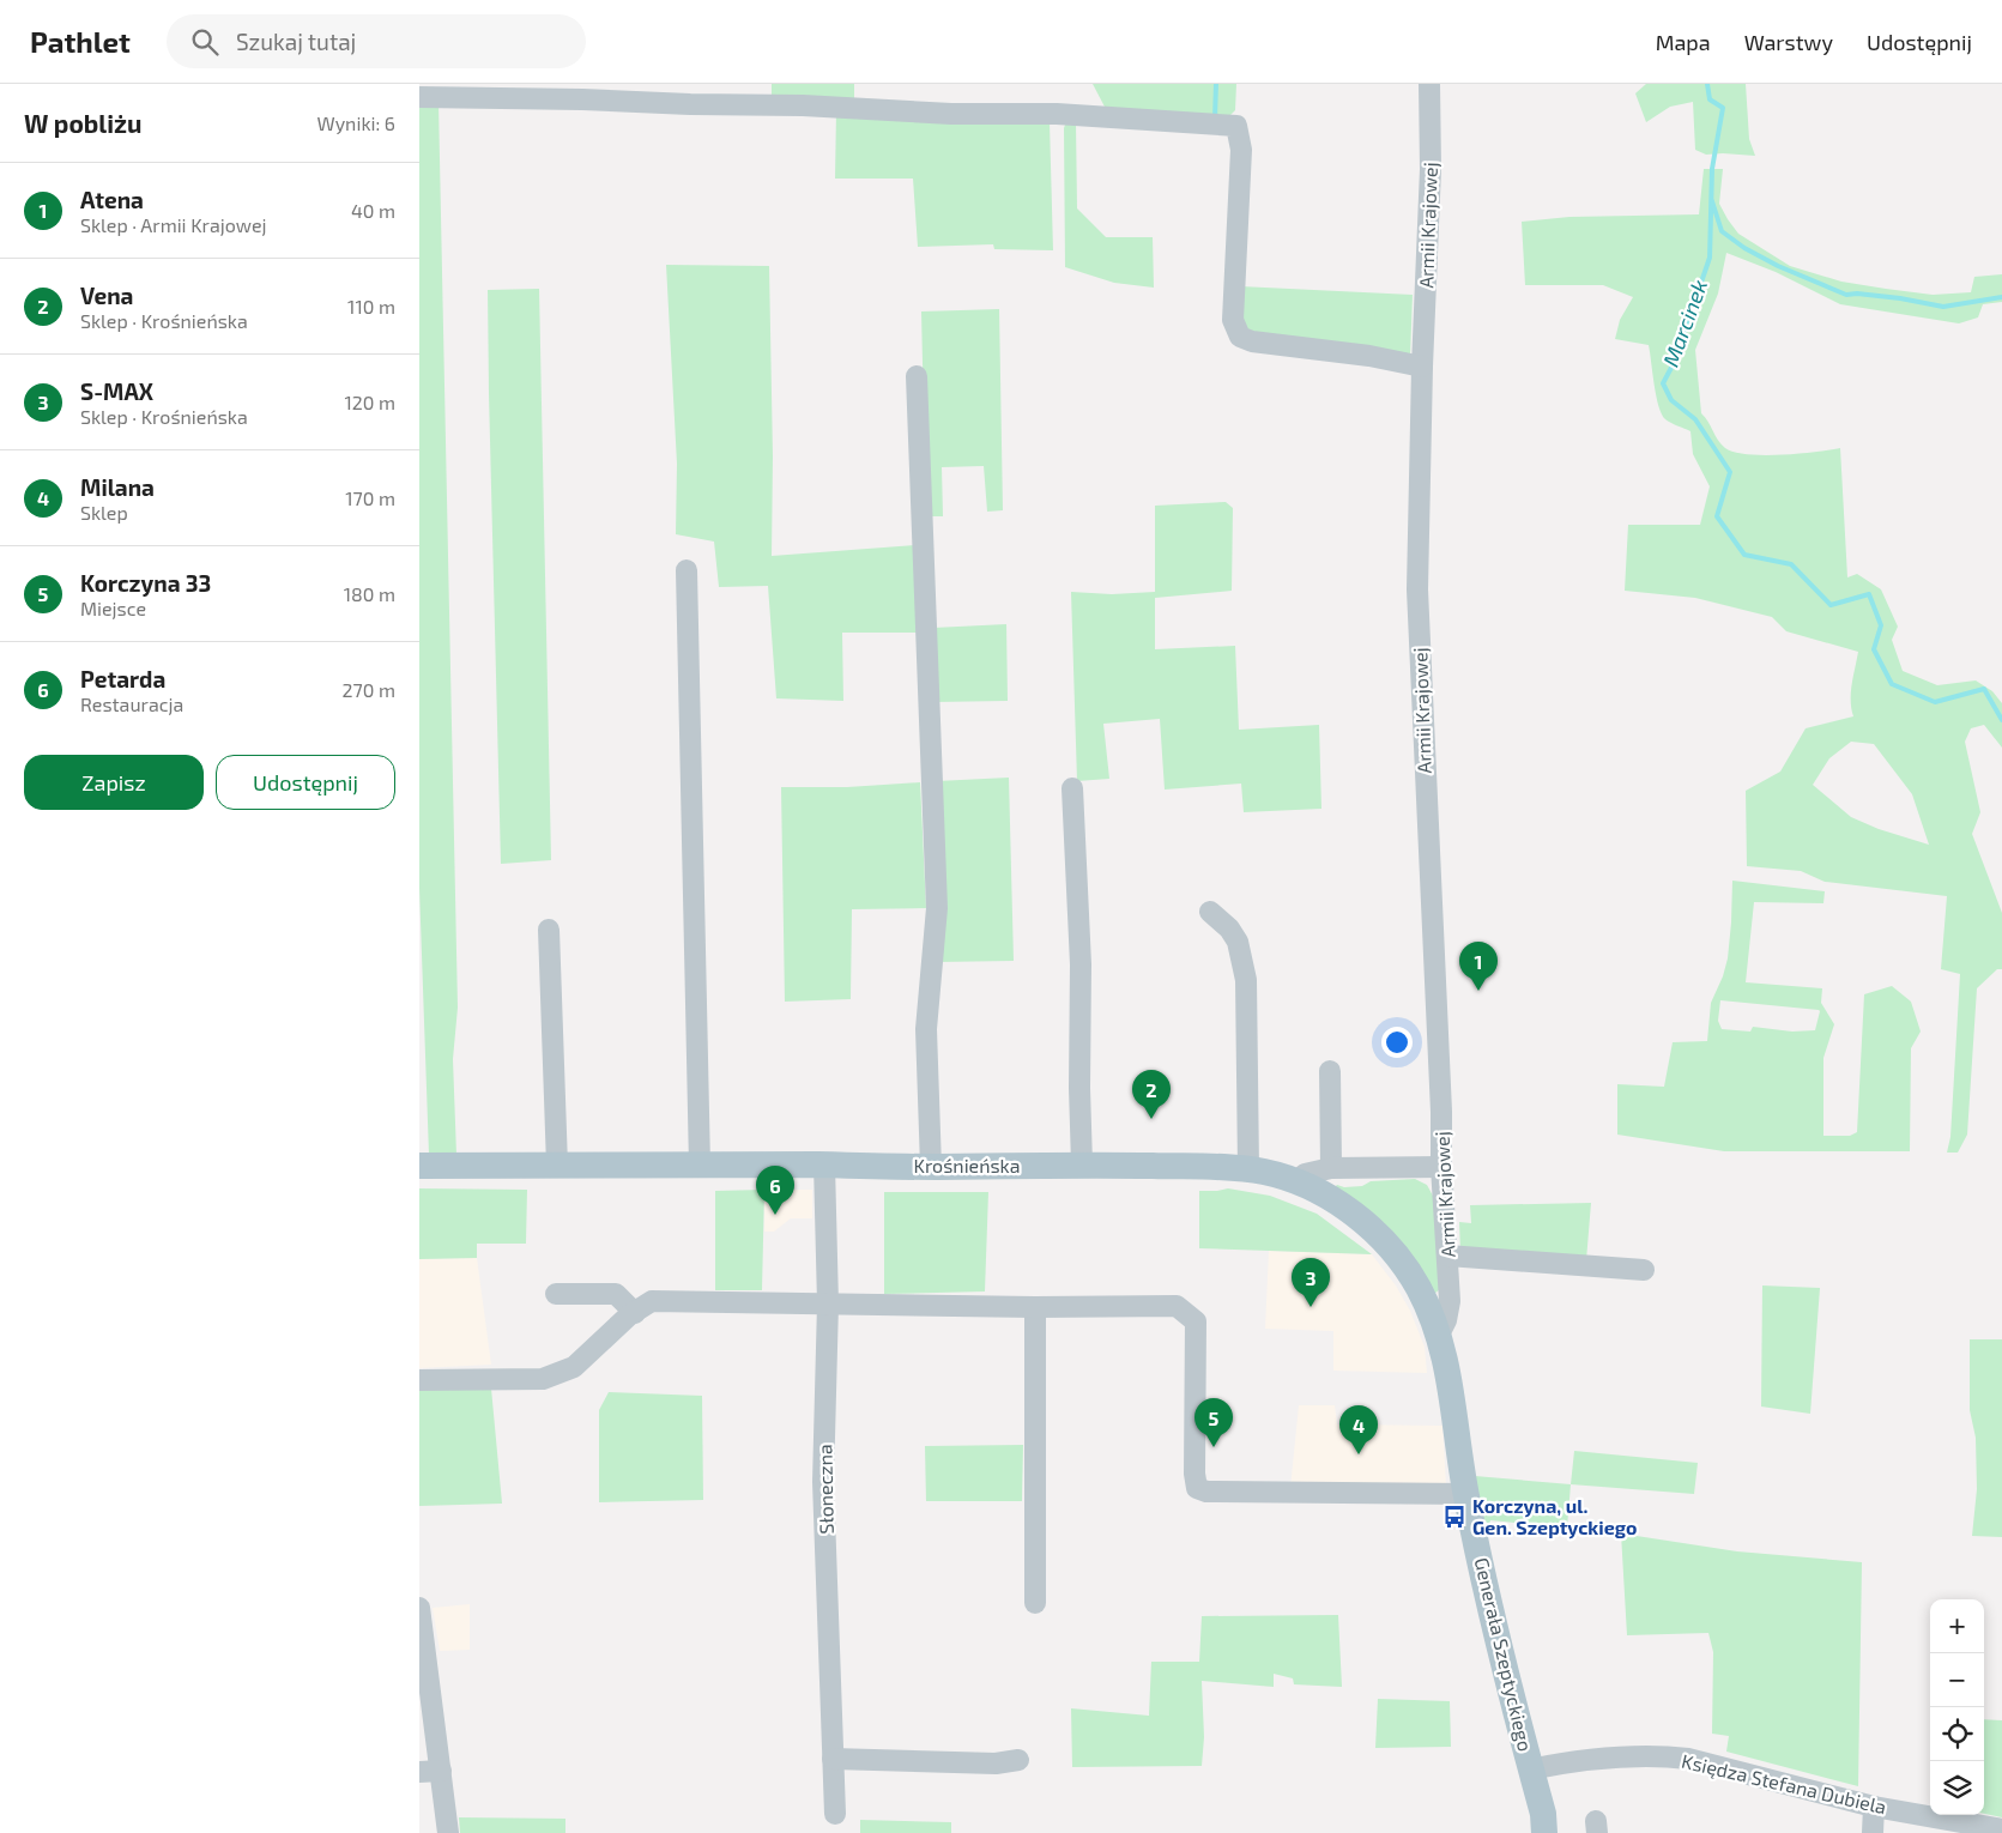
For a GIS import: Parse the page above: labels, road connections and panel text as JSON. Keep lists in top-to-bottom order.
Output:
{
  "streets": {
    "main road": ["Krośnieńska", "Generała Szeptyckiego"],
    "street": ["Armii Krajowej", "Słoneczna", "Księdza Stefana Dubiela"]
  },
  "crossings": [
    ["Armii Krajowej", "Krośnieńska"],
    ["Armii Krajowej", "Generała Szeptyckiego"],
    ["Krośnieńska", "Słoneczna"],
    ["Krośnieńska", "Generała Szeptyckiego"],
    ["Generała Szeptyckiego", "Księdza Stefana Dubiela"]
  ],
  "water": ["Marcinek"],
  "places": {
    "bus stop": ["Korczyna, ul. Gen. Szeptyckiego"]
  },
  "page": {
    "header": "Pathlet",
    "search": "Szukaj tutaj",
    "nav": ["Mapa", "Warstwy", "Udostępnij"],
    "heading": ["W pobliżu", "Wyniki: 6"],
    "list": [
      {
        "mark": "1",
        "name": "Atena",
        "note": "Sklep · Armii Krajowej",
        "value": "40 m"
      },
      {
        "mark": "2",
        "name": "Vena",
        "note": "Sklep · Krośnieńska",
        "value": "110 m"
      },
      {
        "mark": "3",
        "name": "S-MAX",
        "note": "Sklep · Krośnieńska",
        "value": "120 m"
      },
      {
        "mark": "4",
        "name": "Milana",
        "note": "Sklep",
        "value": "170 m"
      },
      {
        "mark": "5",
        "name": "Korczyna 33",
        "note": "Miejsce",
        "value": "180 m"
      },
      {
        "mark": "6",
        "name": "Petarda",
        "note": "Restauracja",
        "value": "270 m"
      }
    ],
    "buttons": ["Zapisz", "Udostępnij"],
    "pins": [
      "1",
      "2",
      "6",
      "3",
      "5",
      "4"
    ],
    "map_buttons": ["+", "−"]
  }
}
